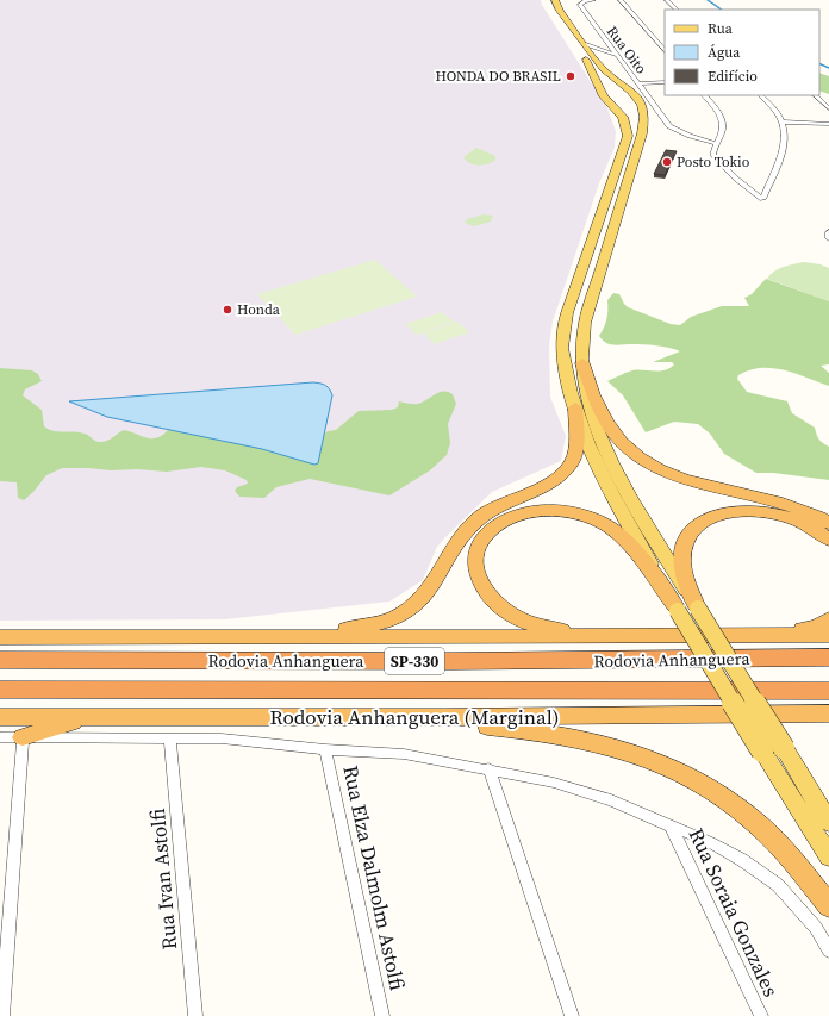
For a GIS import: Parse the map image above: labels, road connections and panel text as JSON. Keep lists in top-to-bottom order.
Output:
{
  "streets": {
    "highway": ["Rodovia Anhanguera", "SP-330", "Rodovia Anhanguera (Marginal)"],
    "street": [
      "Rua Oito",
      "Rua Elza Dalmolm Astolfi",
      "Rua Ivan Astolfi",
      "Rua Soraia Gonzales"
    ]
  },
  "places": ["HONDA DO BRASIL", "Posto Tokio", "Honda"],
  "legend": ["Rua", "Água", "Edifício"]
}
